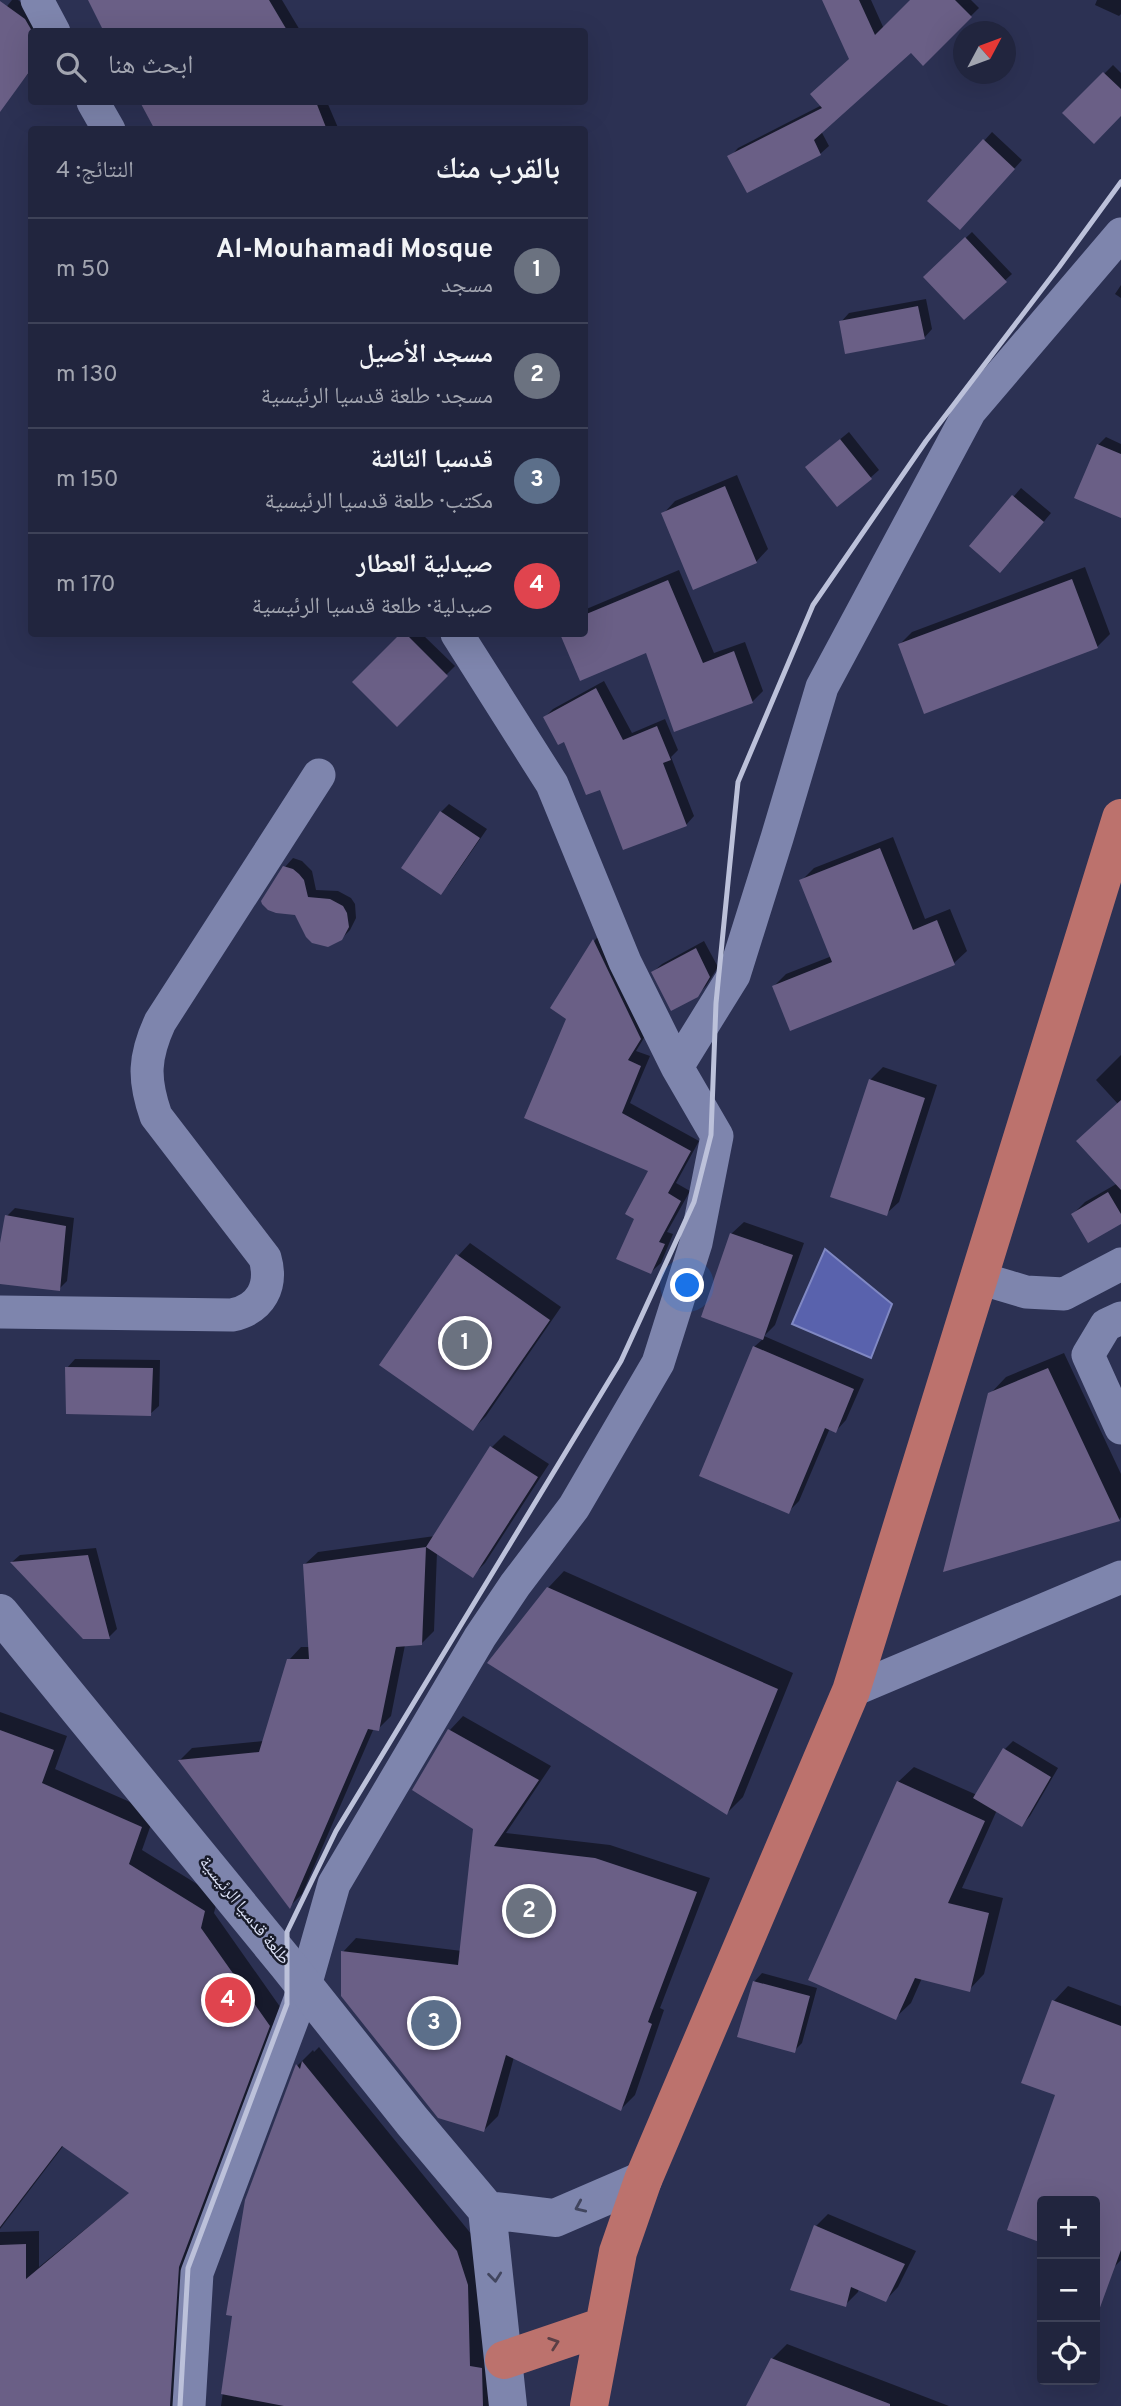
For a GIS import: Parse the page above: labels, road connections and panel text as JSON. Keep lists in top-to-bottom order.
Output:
{
  "streets": {
    "main road": ["طلعة قدسيا الرئيسية"]
  },
  "north": "top right",
  "page": {
    "search": "ابحث هنا",
    "heading": ["بالقرب منك", "النتائج: 4"],
    "list": [
      {
        "mark": "1",
        "name": "Al-Mouhamadi Mosque",
        "note": "مسجد",
        "value": "50 m"
      },
      {
        "mark": "2",
        "name": "مسجد الأصيل",
        "note": "مسجد · طلعة قدسيا الرئيسية",
        "value": "130 m"
      },
      {
        "mark": "3",
        "name": "قدسيا الثالثة",
        "note": "مكتب · طلعة قدسيا الرئيسية",
        "value": "150 m"
      },
      {
        "mark": "4",
        "name": "صيدلية العطار",
        "note": "صيدلية · طلعة قدسيا الرئيسية",
        "value": "170 m"
      }
    ],
    "pins": [
      "1",
      "2",
      "4",
      "3"
    ],
    "map_buttons": ["+", "−"]
  }
}
